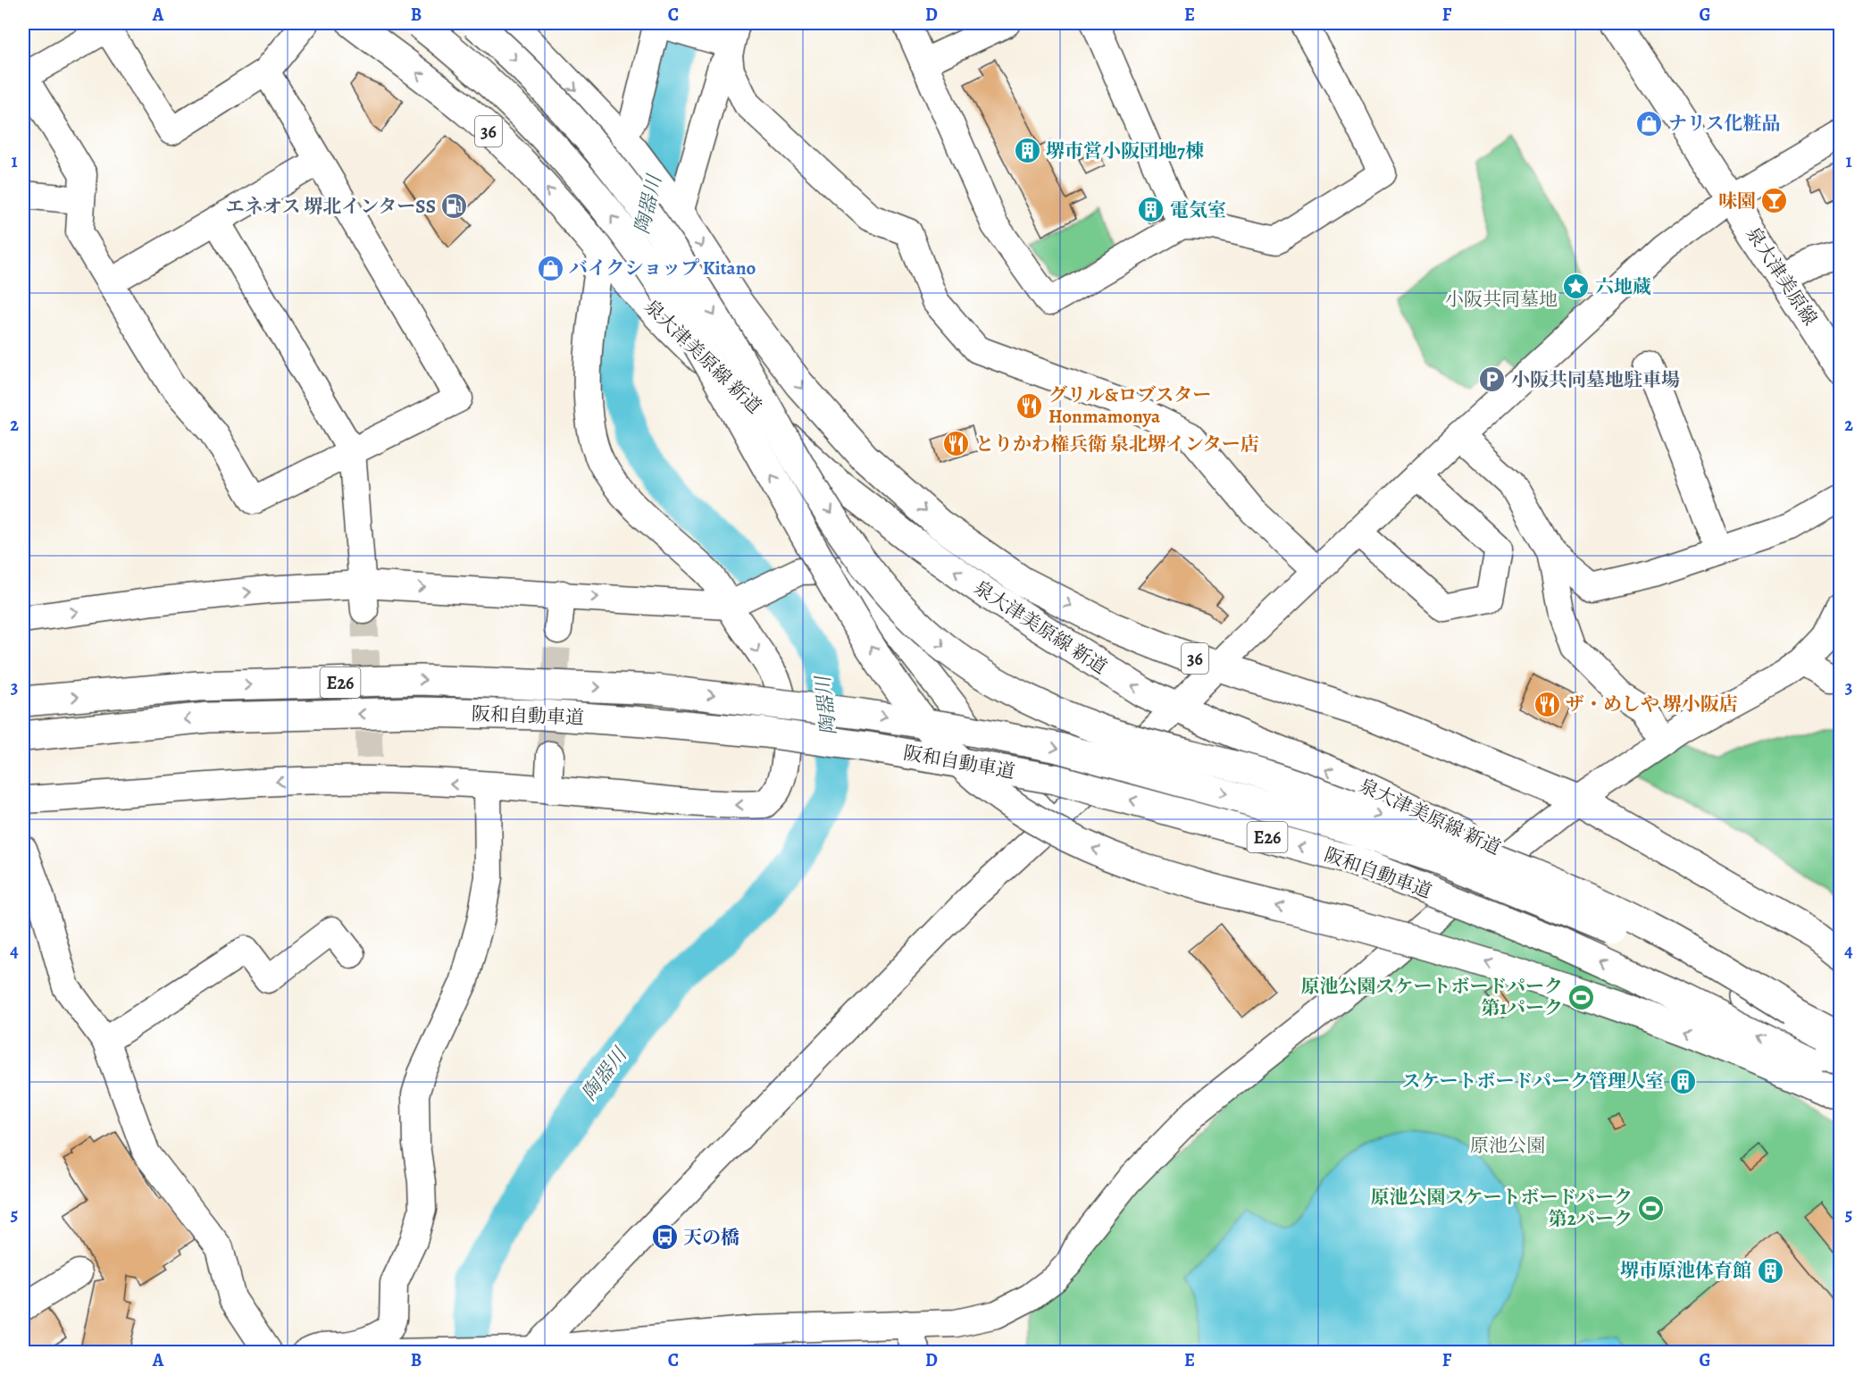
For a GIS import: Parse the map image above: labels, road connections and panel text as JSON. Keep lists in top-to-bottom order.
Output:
{
  "streets": {
    "main road": [
      "36",
      "泉大津美原線",
      "泉大津美原線 新道",
      "E26",
      "阪和自動車道"
    ]
  },
  "water": ["陶器川"],
  "parks": ["小阪共同墓地", "原池公園"],
  "places": {
    "shop": ["ナリス化粧品", "バイクショップ Kitano"],
    "building": [
      "堺市営小阪団地7棟",
      "電気室",
      "スケートボードパーク管理人室",
      "堺市原池体育館"
    ],
    "bar": ["味園"],
    "fuel station": ["エネオス 堺北インターSS"],
    "place": ["六地蔵"],
    "parking": ["小阪共同墓地駐車場"],
    "restaurant": ["グリル&ロブスター Honmamonya", "とりかわ権兵衛 泉北堺インター店", "ザ・めしや 堺小阪店"],
    "sports": ["原池公園スケートボードパーク 第1パーク", "原池公園スケートボードパーク 第2パーク"],
    "bus stop": ["天の橋"]
  },
  "grid": {
    "columns": [
      "A",
      "B",
      "C",
      "D",
      "E",
      "F",
      "G"
    ],
    "rows": [
      "1",
      "2",
      "3",
      "4",
      "5"
    ]
  }
}
